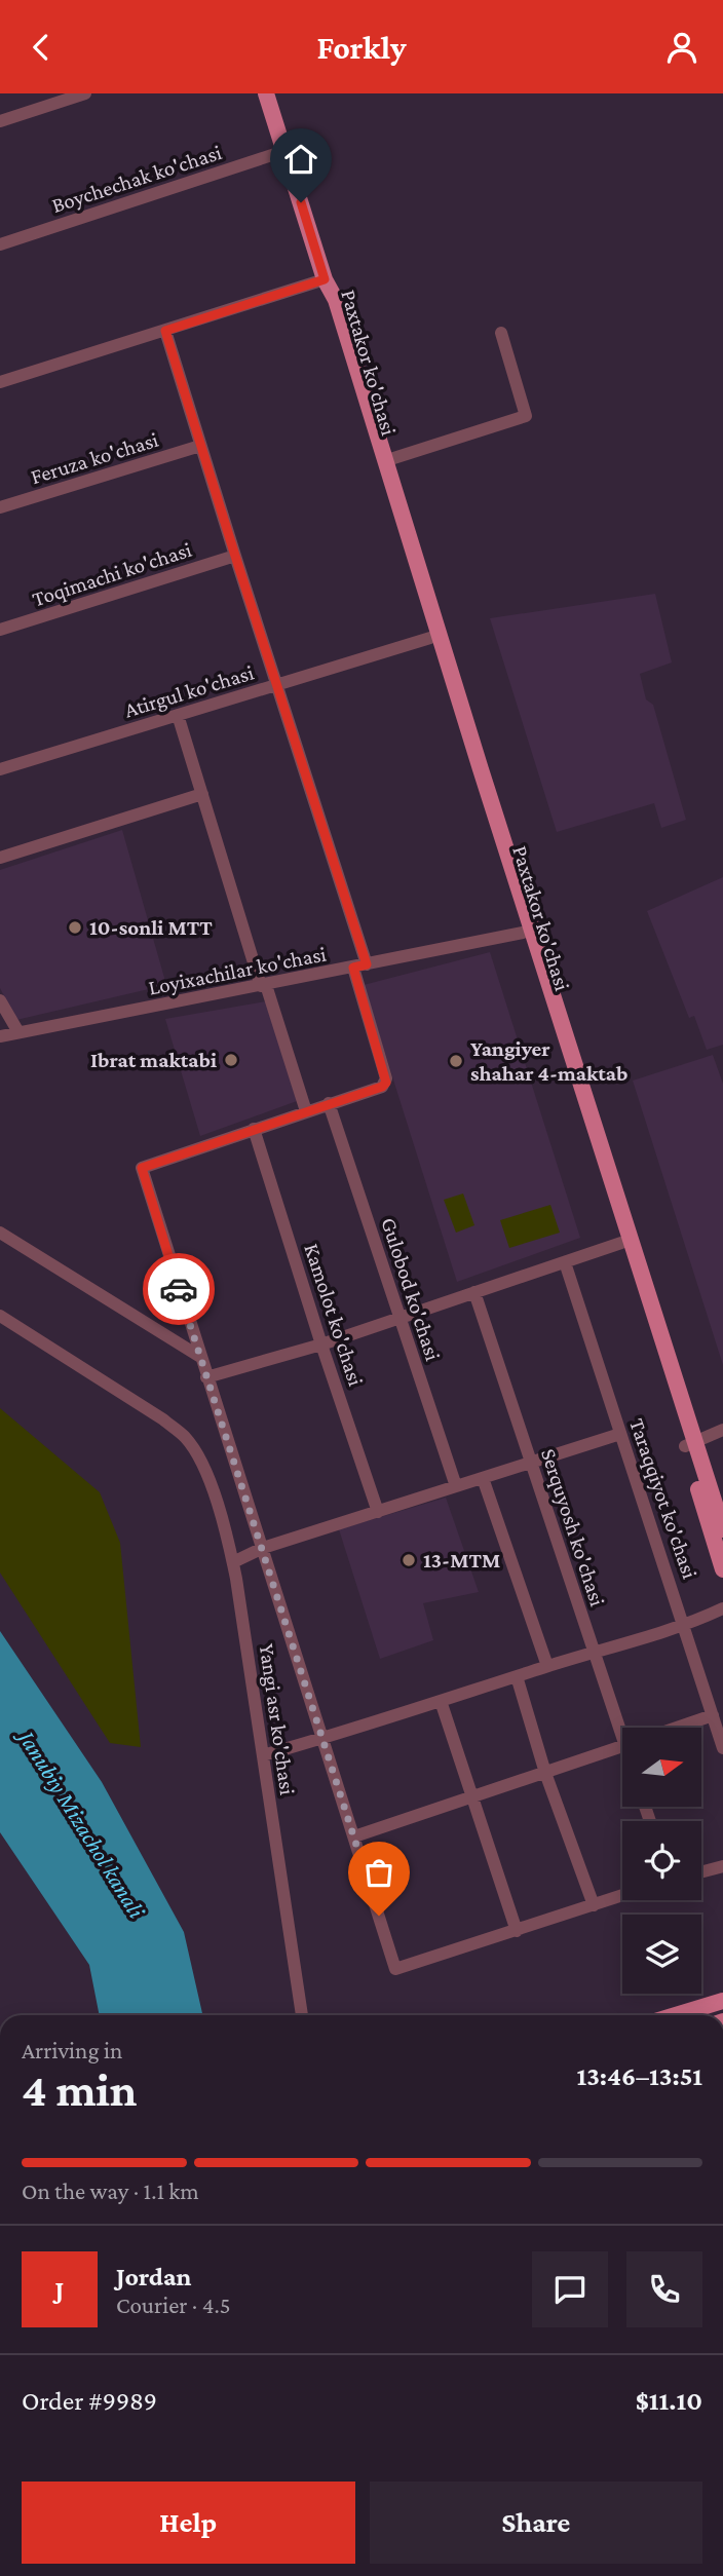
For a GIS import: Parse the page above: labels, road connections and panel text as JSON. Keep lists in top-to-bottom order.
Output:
{
  "streets": {
    "main road": ["Paxtakor ko'chasi"],
    "street": [
      "Boychechak ko'chasi",
      "Feruza ko'chasi",
      "Toqimachi ko'chasi",
      "Atirgul ko'chasi",
      "Loyixachilar ko'chasi",
      "Gulobod ko'chasi",
      "Kamolot ko'chasi",
      "Taraqqiyot ko'chasi",
      "Serquyosh ko'chasi",
      "Yangi asr ko'chasi"
    ]
  },
  "crossings": [
    ["Boychechak ko'chasi", "Paxtakor ko'chasi"],
    ["Paxtakor ko'chasi", "Atirgul ko'chasi"],
    ["Paxtakor ko'chasi", "Loyixachilar ko'chasi"],
    ["Kamolot ko'chasi", "Yangi asr ko'chasi"]
  ],
  "water": ["Janubiy Mizachol kanali"],
  "places": [
    "10-sonli MTT",
    "Ibrat maktabi",
    "Yangiyer shahar 4-maktab",
    "13-MTM"
  ],
  "north": "right",
  "page": {
    "header": "Forkly",
    "heading": ["4 min", "Arriving in", "13:46–13:51"],
    "panel": [
      "Jordan",
      "Courier · 4.5",
      "Order #9989",
      "$11.10"
    ],
    "bar": "On the way · 1.1 km",
    "round": "J",
    "buttons": ["Help", "Share"]
  }
}
